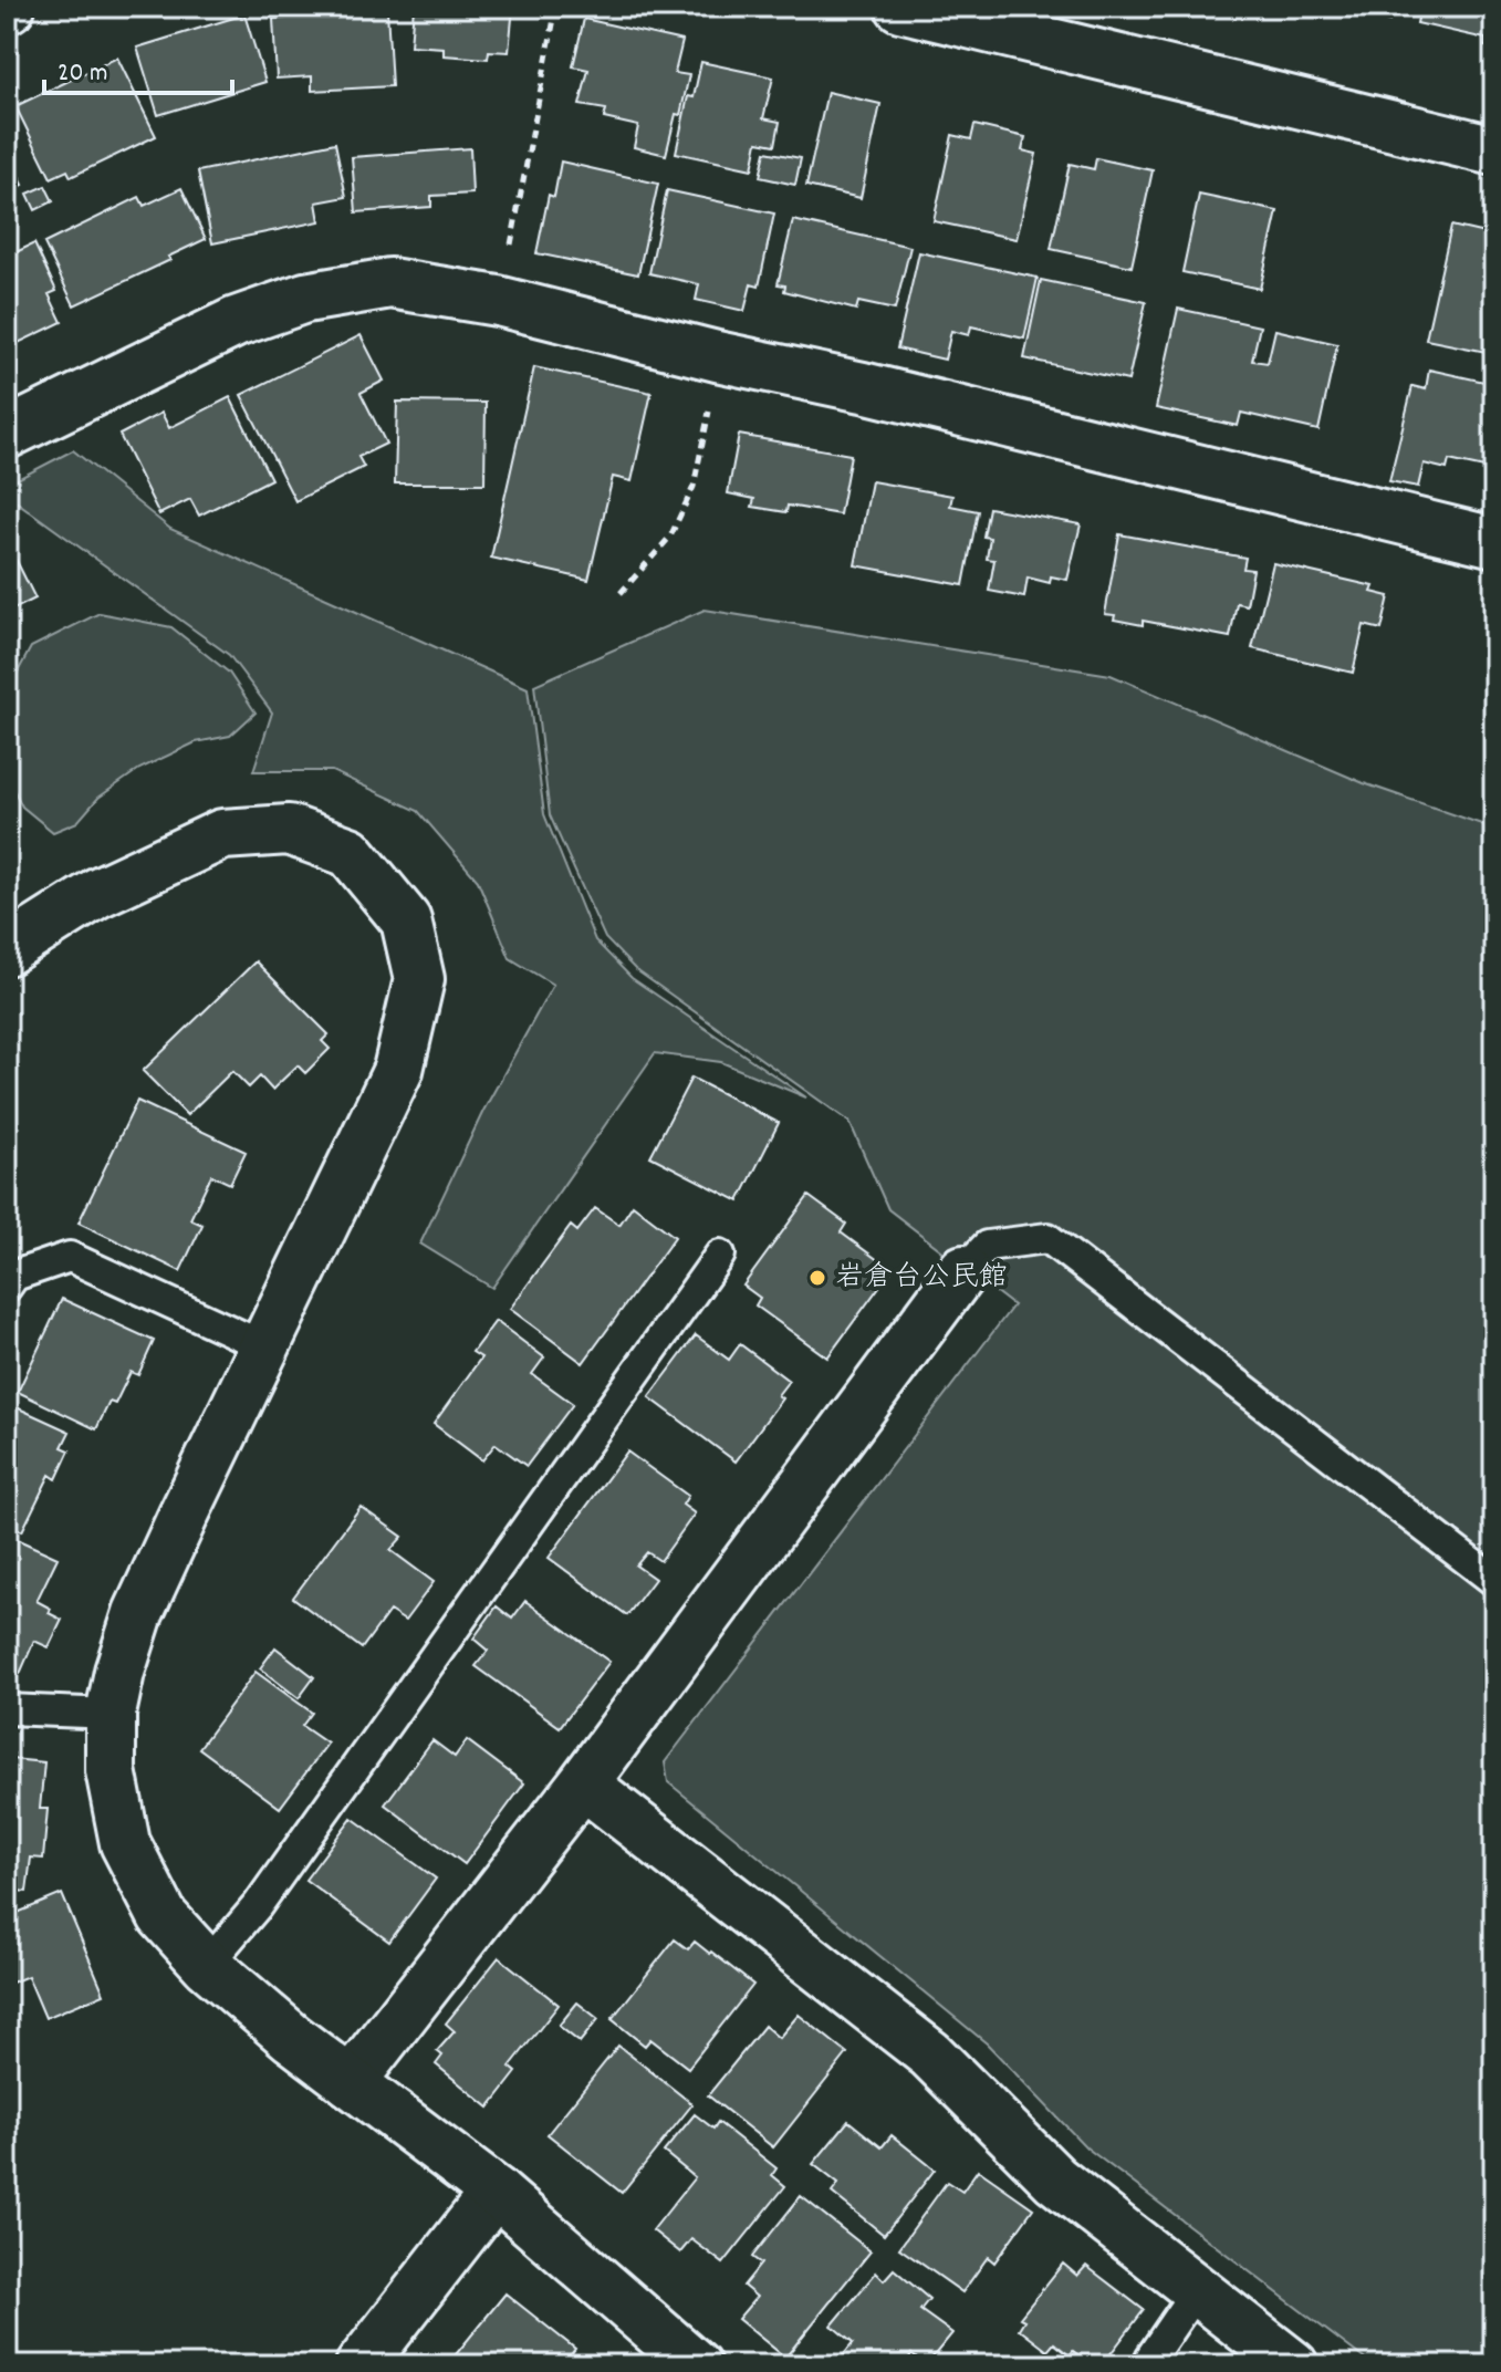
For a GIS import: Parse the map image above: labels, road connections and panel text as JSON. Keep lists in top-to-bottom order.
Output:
{
  "places": ["岩倉台公民館"],
  "scale_bar": "20 m"
}
